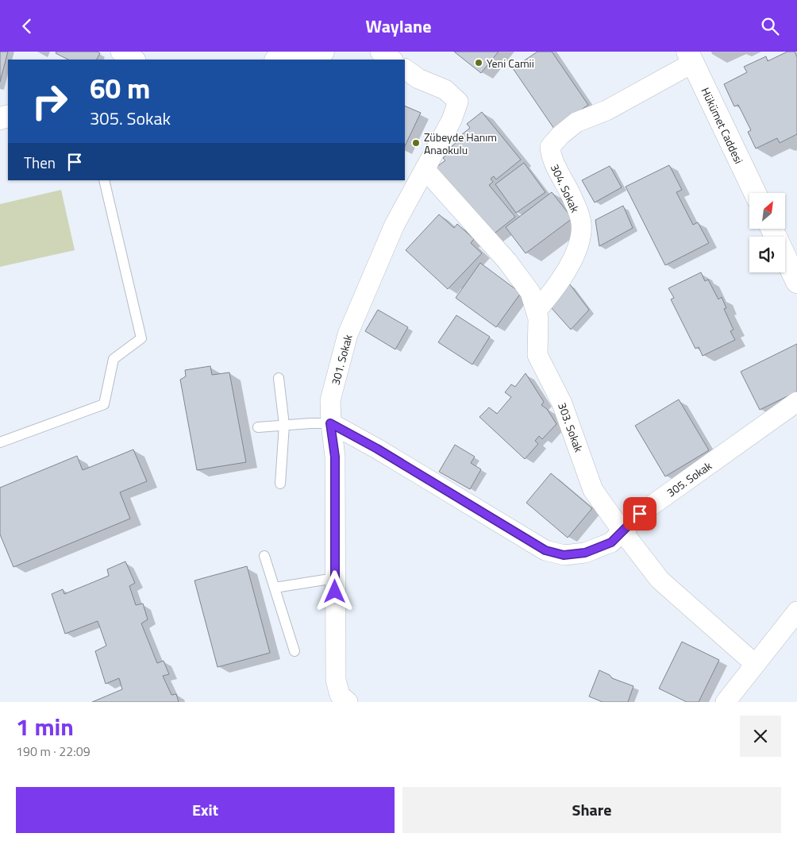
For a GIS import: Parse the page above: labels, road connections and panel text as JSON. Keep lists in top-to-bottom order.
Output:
{
  "streets": {
    "street": [
      "Hükümet Caddesi",
      "304. Sokak",
      "301. Sokak",
      "303. Sokak",
      "305. Sokak"
    ]
  },
  "crossings": [
    ["Hükümet Caddesi", "304. Sokak"],
    ["304. Sokak", "303. Sokak"],
    ["301. Sokak", "303. Sokak"],
    ["301. Sokak", "305. Sokak"],
    ["303. Sokak", "305. Sokak"]
  ],
  "places": ["Yeni Camii", "Zübeyde Hanım Anaokulu"],
  "north": "top right",
  "page": {
    "header": "Waylane",
    "turn": ["60 m", "305. Sokak"],
    "then": "Then",
    "heading": ["1 min", "190 m · 22:09"],
    "buttons": ["Exit", "Share"]
  }
}
